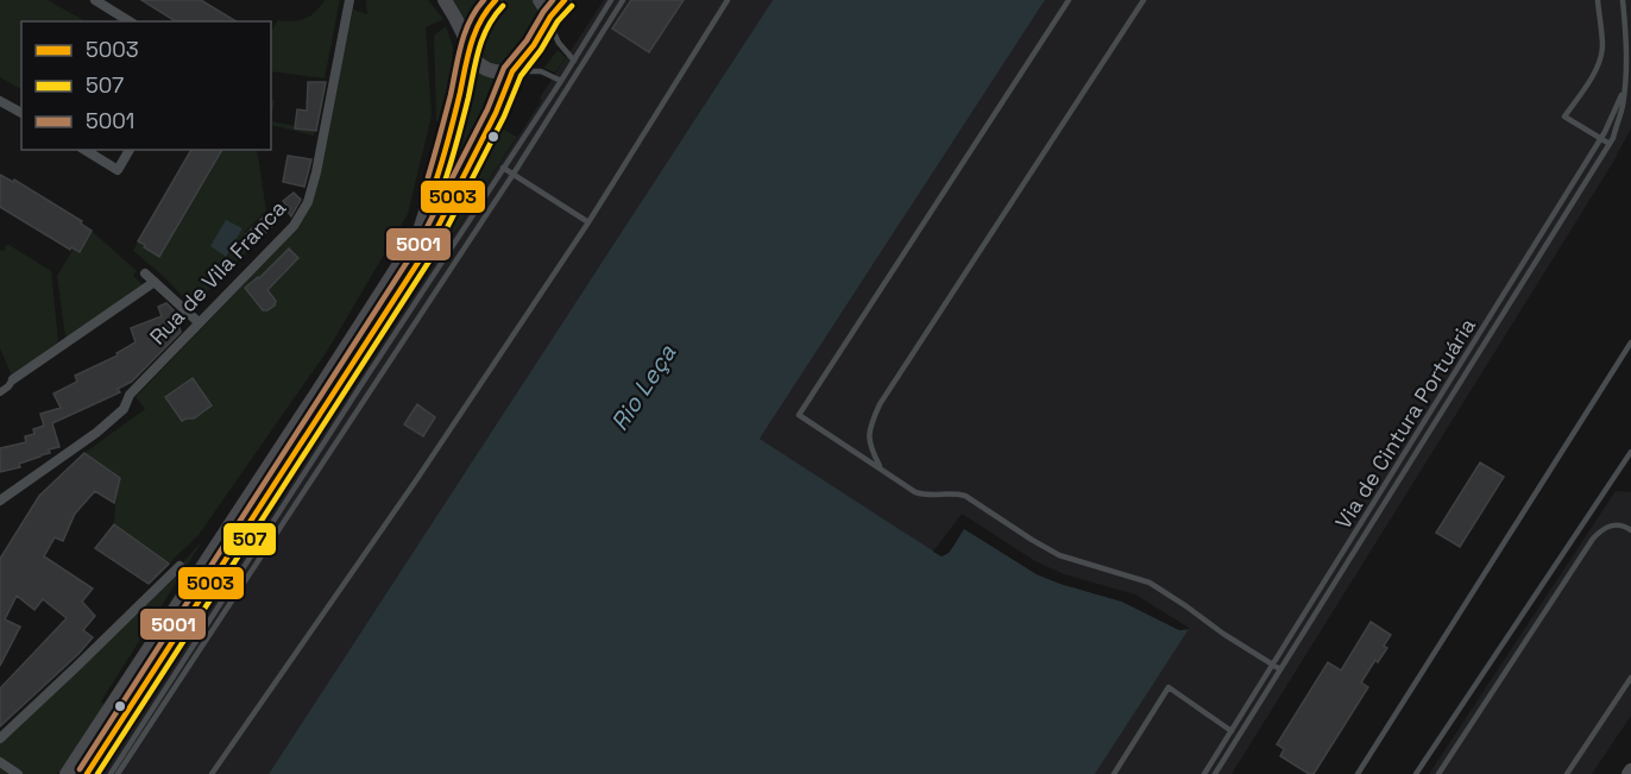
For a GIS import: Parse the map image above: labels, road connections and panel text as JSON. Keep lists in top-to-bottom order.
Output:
{
  "streets": {
    "street": ["Rua de Vila Franca"],
    "lane": ["Via de Cintura Portuária"]
  },
  "water": ["Rio Leça"],
  "lines": ["transit line 5003", "transit line 5001", "transit line 507"],
  "legend": ["5003", "507", "5001"]
}
